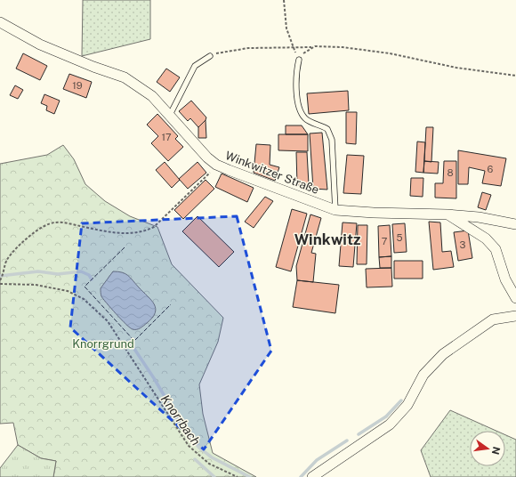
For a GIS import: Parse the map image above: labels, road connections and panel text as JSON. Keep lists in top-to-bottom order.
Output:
{
  "streets": {
    "street": ["Winkwitzer Straße"]
  },
  "districts": ["Winkwitz"],
  "water": ["Knorrbach"],
  "parks": ["Knorrgrund"],
  "house_numbers": [
    "19",
    "17",
    "6",
    "8",
    "5",
    "7",
    "3"
  ],
  "north": "right"
}
